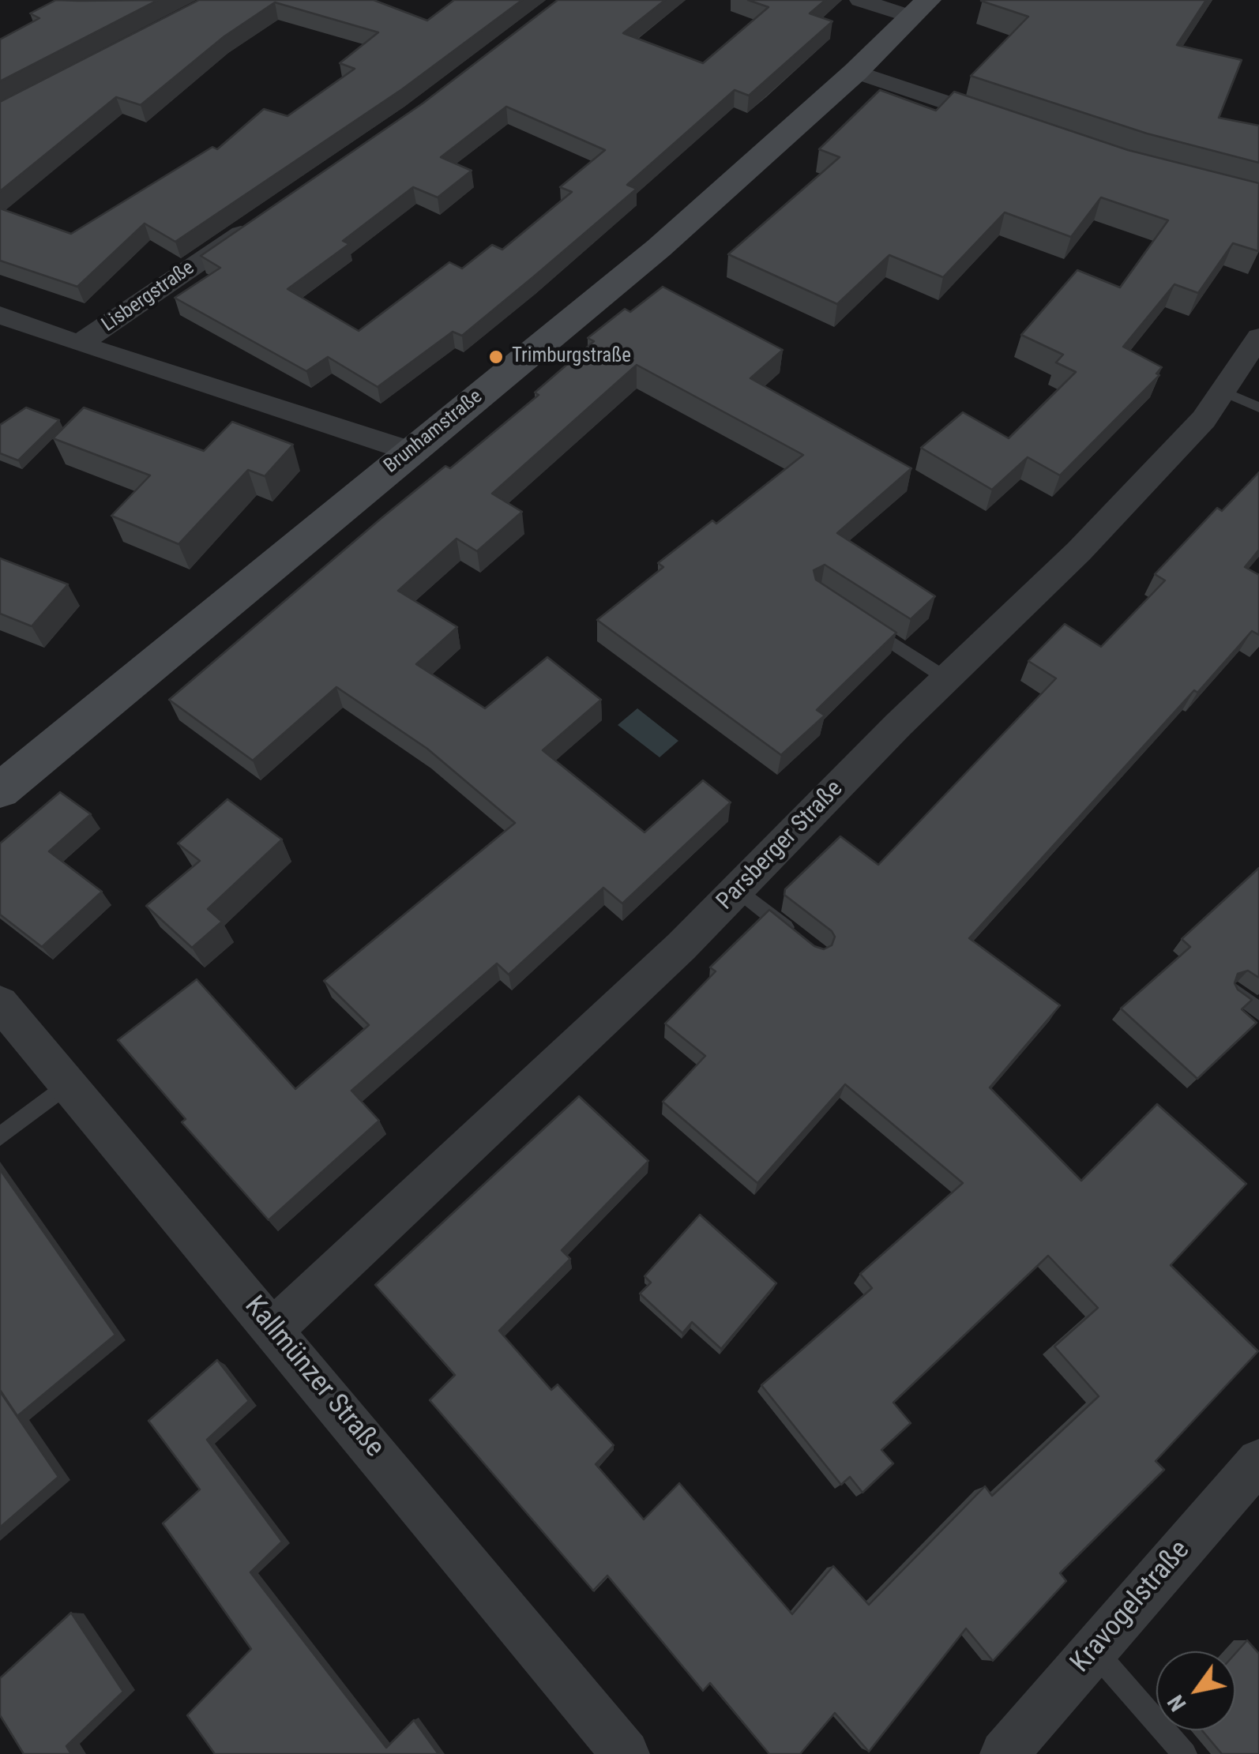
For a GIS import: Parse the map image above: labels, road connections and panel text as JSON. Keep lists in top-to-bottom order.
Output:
{
  "streets": {
    "street": [
      "Lisbergstraße",
      "Brunhamstraße",
      "Parsberger Straße",
      "Kallmünzer Straße",
      "Kravogelstraße"
    ]
  },
  "crossings": [
    ["Parsberger Straße", "Kallmünzer Straße"]
  ],
  "places": ["Trimburgstraße"],
  "north": "bottom left"
}
